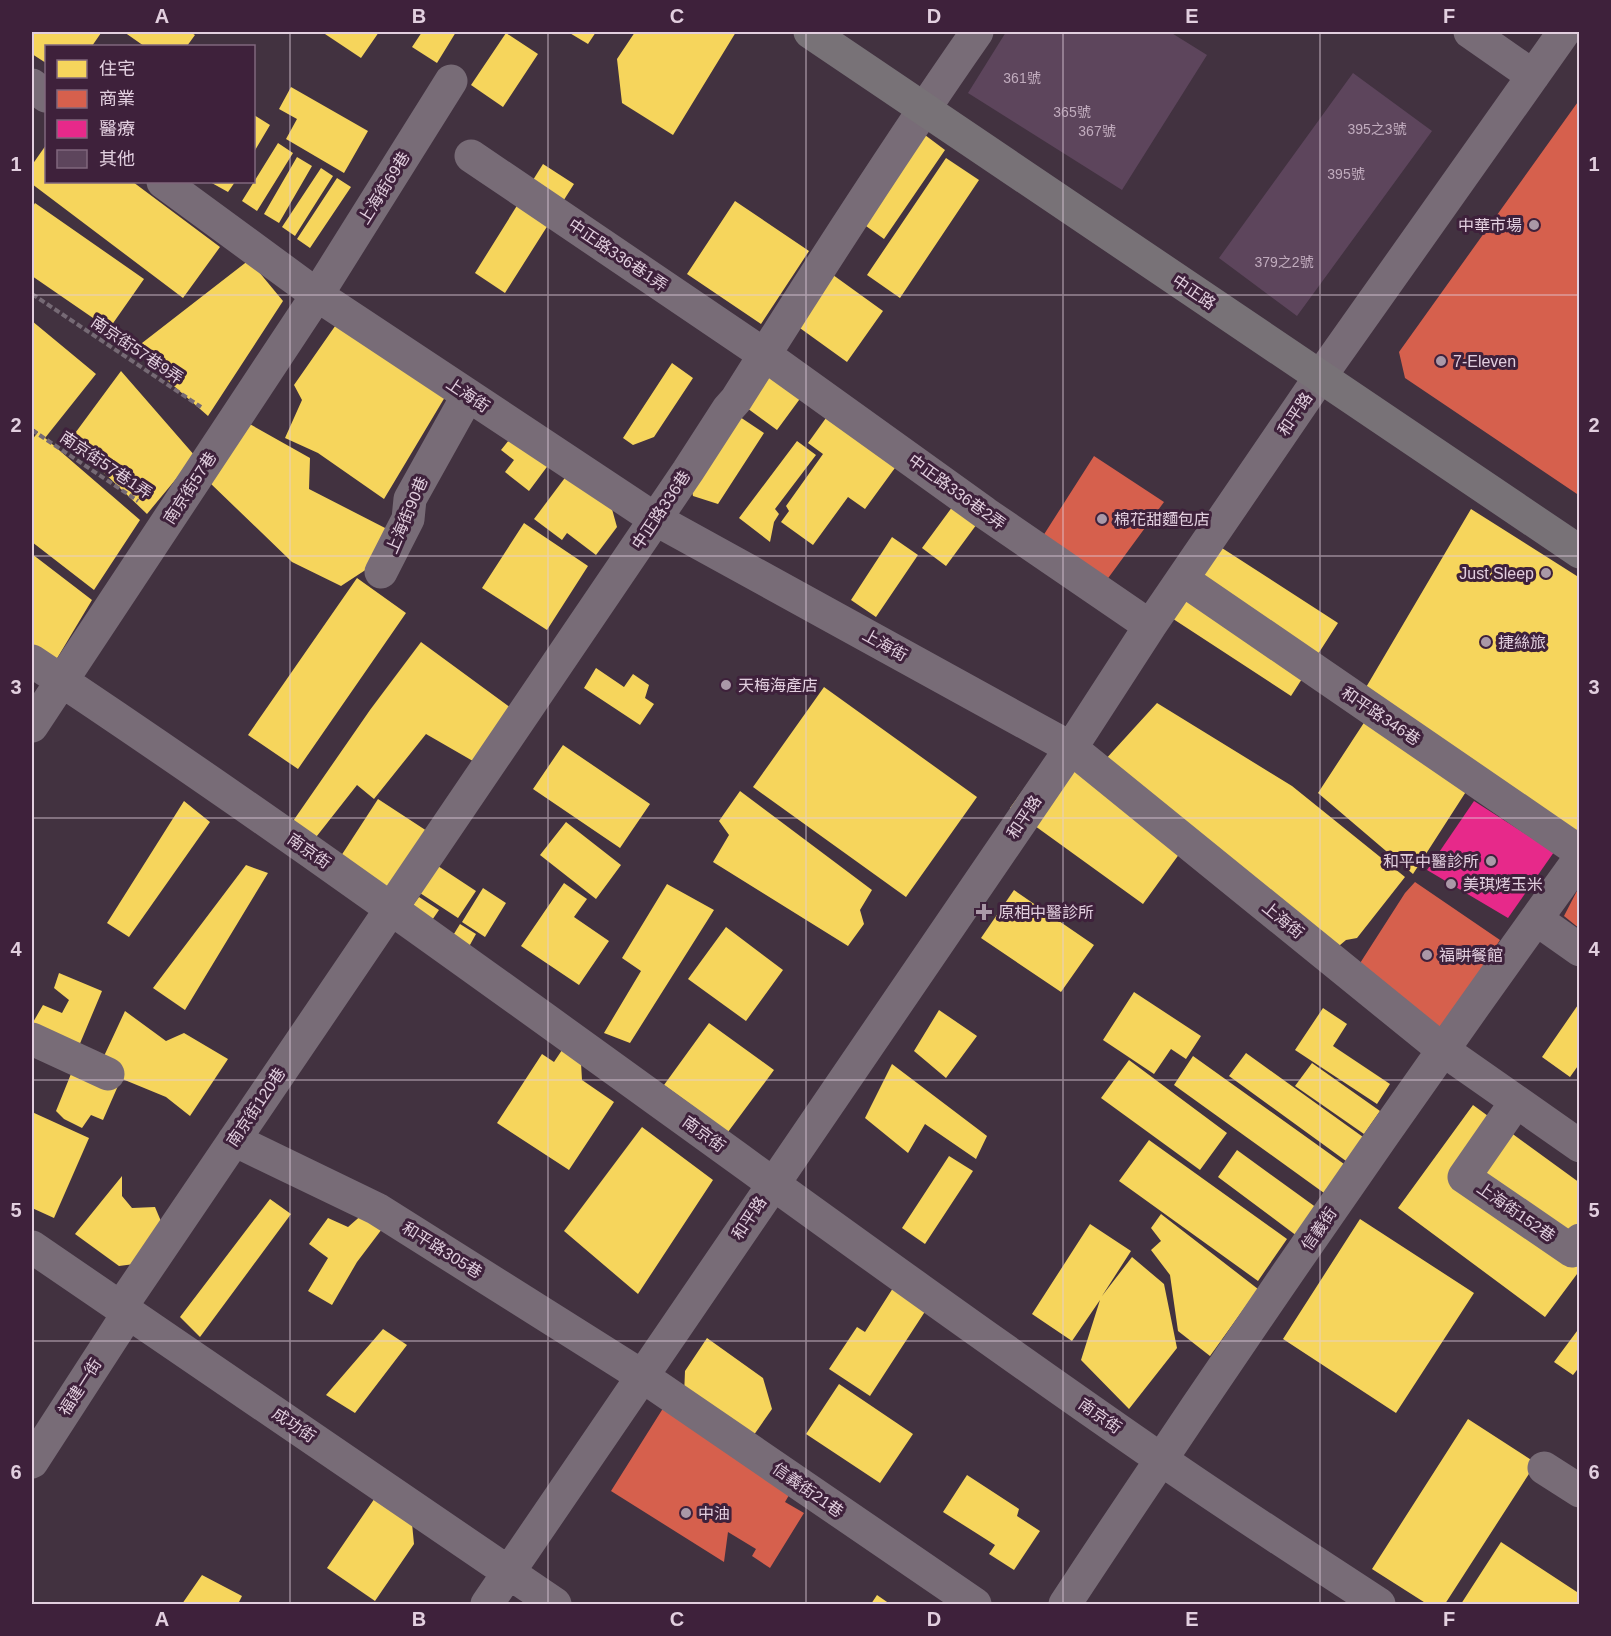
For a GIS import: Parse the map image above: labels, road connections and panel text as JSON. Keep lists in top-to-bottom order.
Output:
{
  "streets": {
    "main road": ["中正路"],
    "street": [
      "上海街69巷",
      "中正路336巷1弄",
      "上海街",
      "和平路",
      "南京街57巷",
      "中正路336巷2弄",
      "中正路336巷",
      "上海街90巷",
      "和平路346巷",
      "南京街",
      "南京街120巷",
      "上海街152巷",
      "信義街",
      "和平路305巷",
      "福建一街",
      "成功街",
      "信義街21巷"
    ],
    "path": ["南京街57巷9弄", "南京街57巷1弄"]
  },
  "crossings": [
    ["上海街69巷", "上海街"],
    ["上海街69巷", "南京街57巷"],
    ["中正路336巷1弄", "中正路336巷2弄"],
    ["中正路336巷1弄", "中正路336巷"],
    ["中正路", "和平路"],
    ["中正路", "中正路336巷"],
    ["南京街57巷9弄", "南京街57巷"],
    ["上海街", "和平路"],
    ["上海街", "南京街57巷"],
    ["上海街", "中正路336巷"],
    ["上海街", "上海街90巷"],
    ["上海街", "上海街152巷"],
    ["上海街", "信義街"],
    ["和平路", "中正路336巷2弄"],
    ["和平路", "和平路346巷"],
    ["和平路", "南京街"],
    ["和平路", "和平路305巷"],
    ["和平路", "成功街"],
    ["和平路", "信義街21巷"],
    ["南京街57巷1弄", "南京街57巷"],
    ["南京街57巷", "南京街"],
    ["中正路336巷2弄", "中正路336巷"],
    ["中正路336巷", "南京街"],
    ["中正路336巷", "南京街120巷"],
    ["南京街", "南京街120巷"],
    ["南京街", "信義街"],
    ["南京街120巷", "和平路305巷"],
    ["南京街120巷", "福建一街"],
    ["南京街120巷", "成功街"],
    ["和平路305巷", "信義街21巷"],
    ["福建一街", "成功街"]
  ],
  "places": {
    "other": [
      "中華市場",
      "7-Eleven",
      "棉花甜麵包店",
      "Just Sleep",
      "捷絲旅",
      "天梅海產店",
      "和平中醫診所",
      "美琪烤玉米",
      "福畊餐館",
      "中油"
    ],
    "health": ["原相中醫診所"]
  },
  "house_numbers": [
    "361號",
    "365號",
    "395之3號",
    "367號",
    "395號",
    "379之2號"
  ],
  "legend": [
    "住宅",
    "商業",
    "醫療",
    "其他"
  ],
  "grid": {
    "columns": [
      "A",
      "B",
      "C",
      "D",
      "E",
      "F"
    ],
    "rows": [
      "1",
      "2",
      "3",
      "4",
      "5",
      "6"
    ]
  }
}
